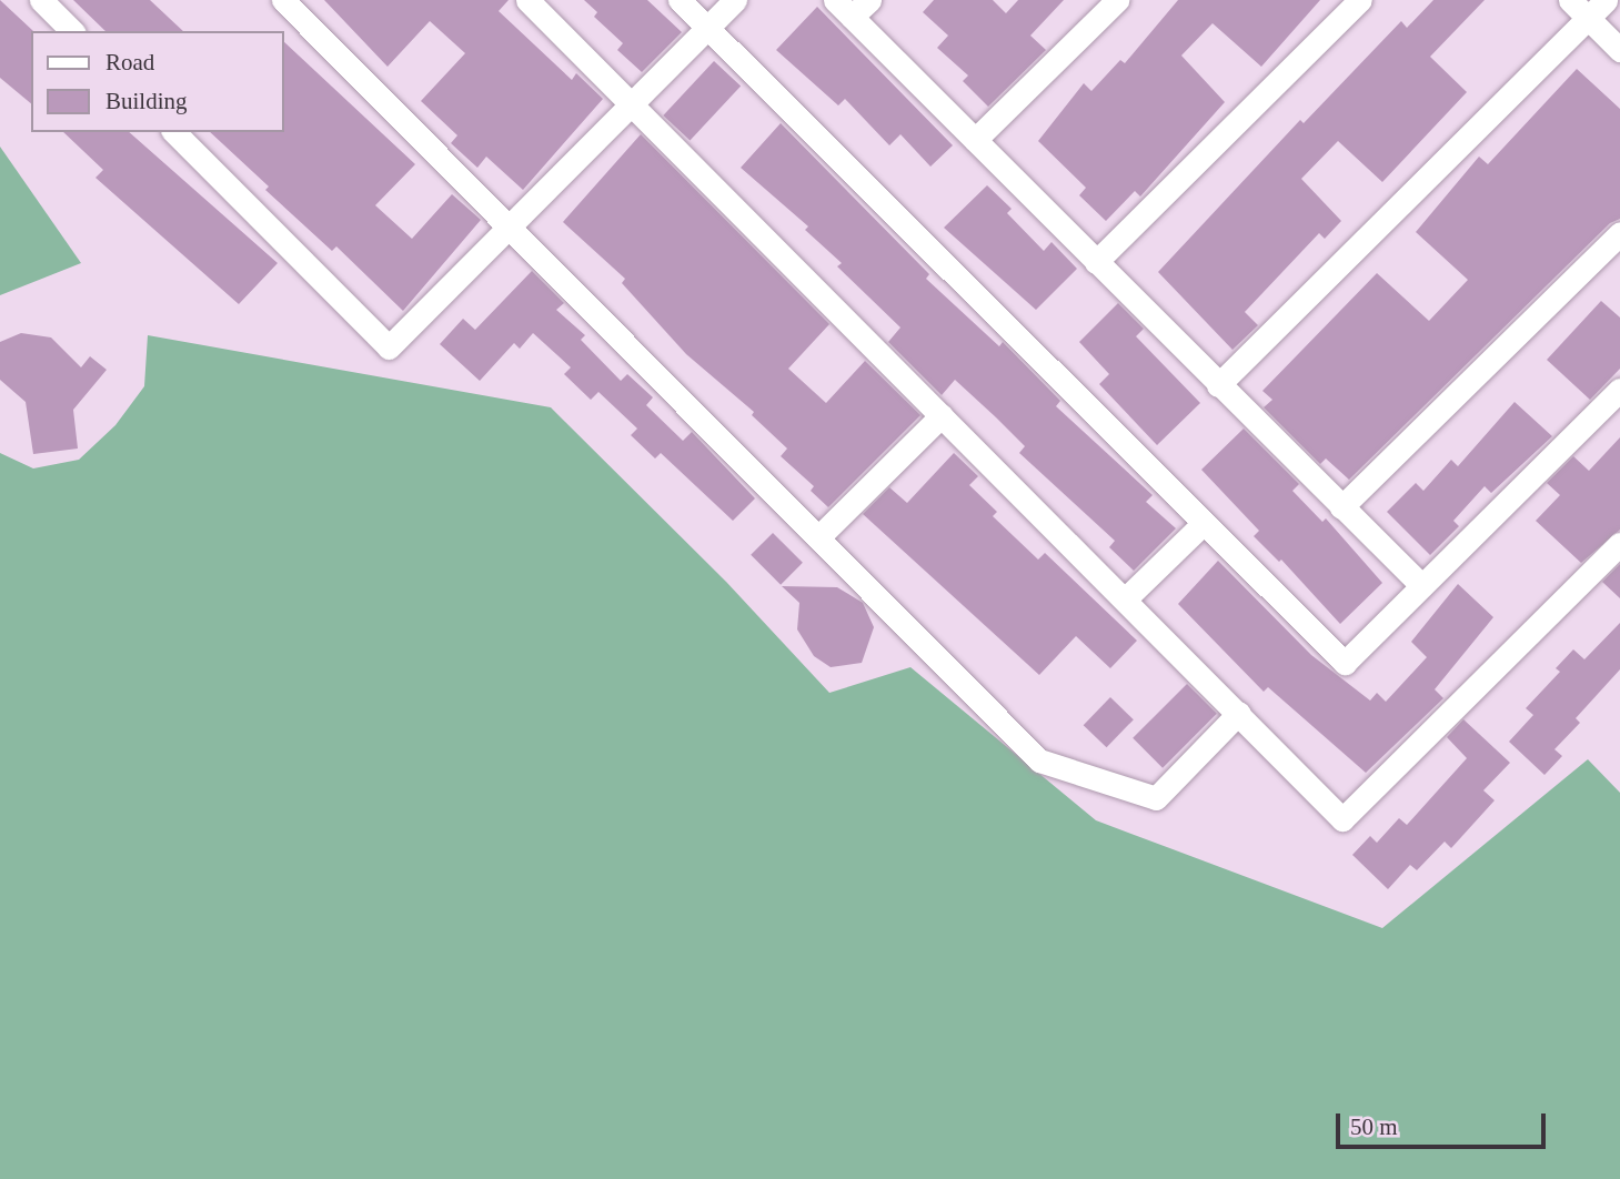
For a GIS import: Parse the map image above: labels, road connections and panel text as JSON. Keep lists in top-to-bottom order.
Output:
{
  "legend": ["Road", "Building"],
  "scale_bar": "50 m"
}
